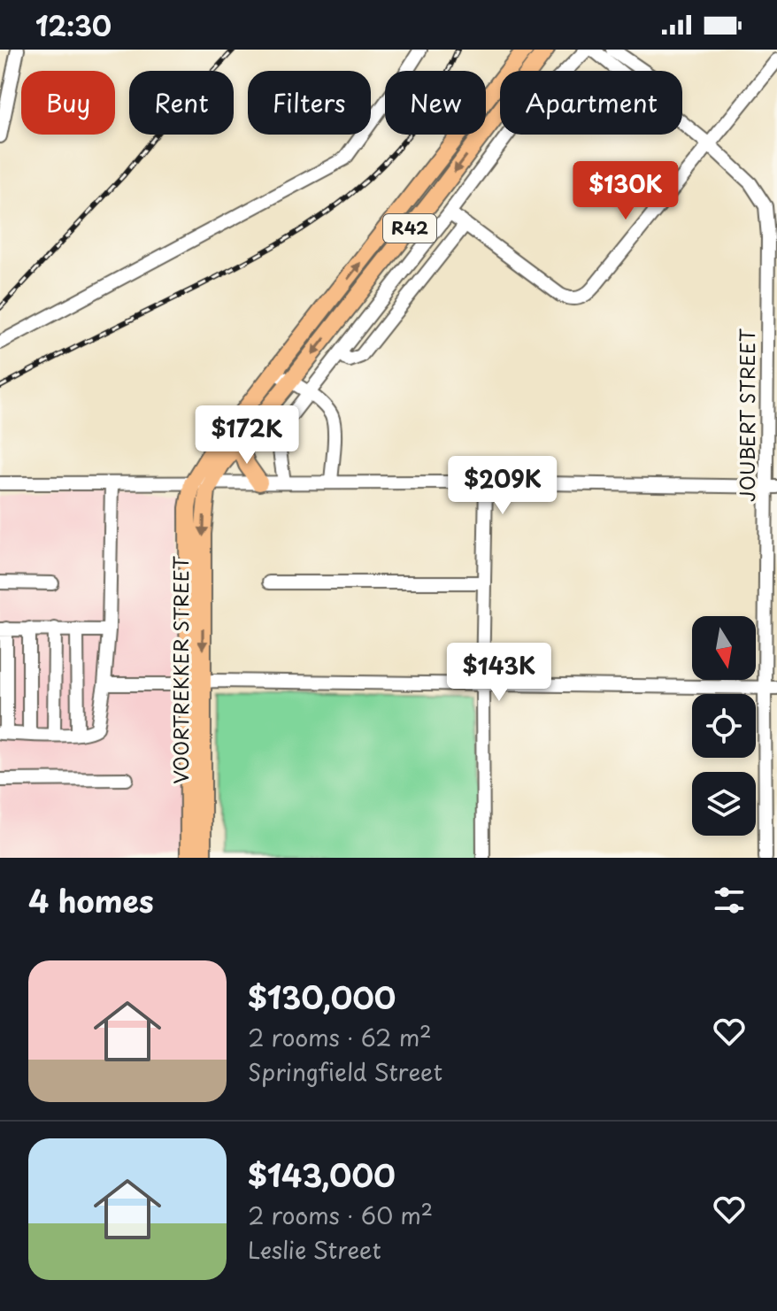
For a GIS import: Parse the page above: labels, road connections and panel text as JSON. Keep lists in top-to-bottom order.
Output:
{
  "streets": {
    "main road": ["R42", "VOORTREKKER STREET"],
    "street": ["JOUBERT STREET"]
  },
  "crossings": [
    ["R42", "VOORTREKKER STREET"]
  ],
  "north": "bottom",
  "page": {
    "status": "12:30",
    "chip": [
      "Buy",
      "Rent",
      "Filters",
      "New",
      "Apartment"
    ],
    "price": [
      "$130K",
      "$172K",
      "$209K",
      "$143K"
    ],
    "heading": "4 homes",
    "list": [
      {
        "name": "$130,000",
        "note": "2 rooms · 62 m² · Springfield Street"
      },
      {
        "name": "$143,000",
        "note": "2 rooms · 60 m² · Leslie Street"
      }
    ]
  }
}
